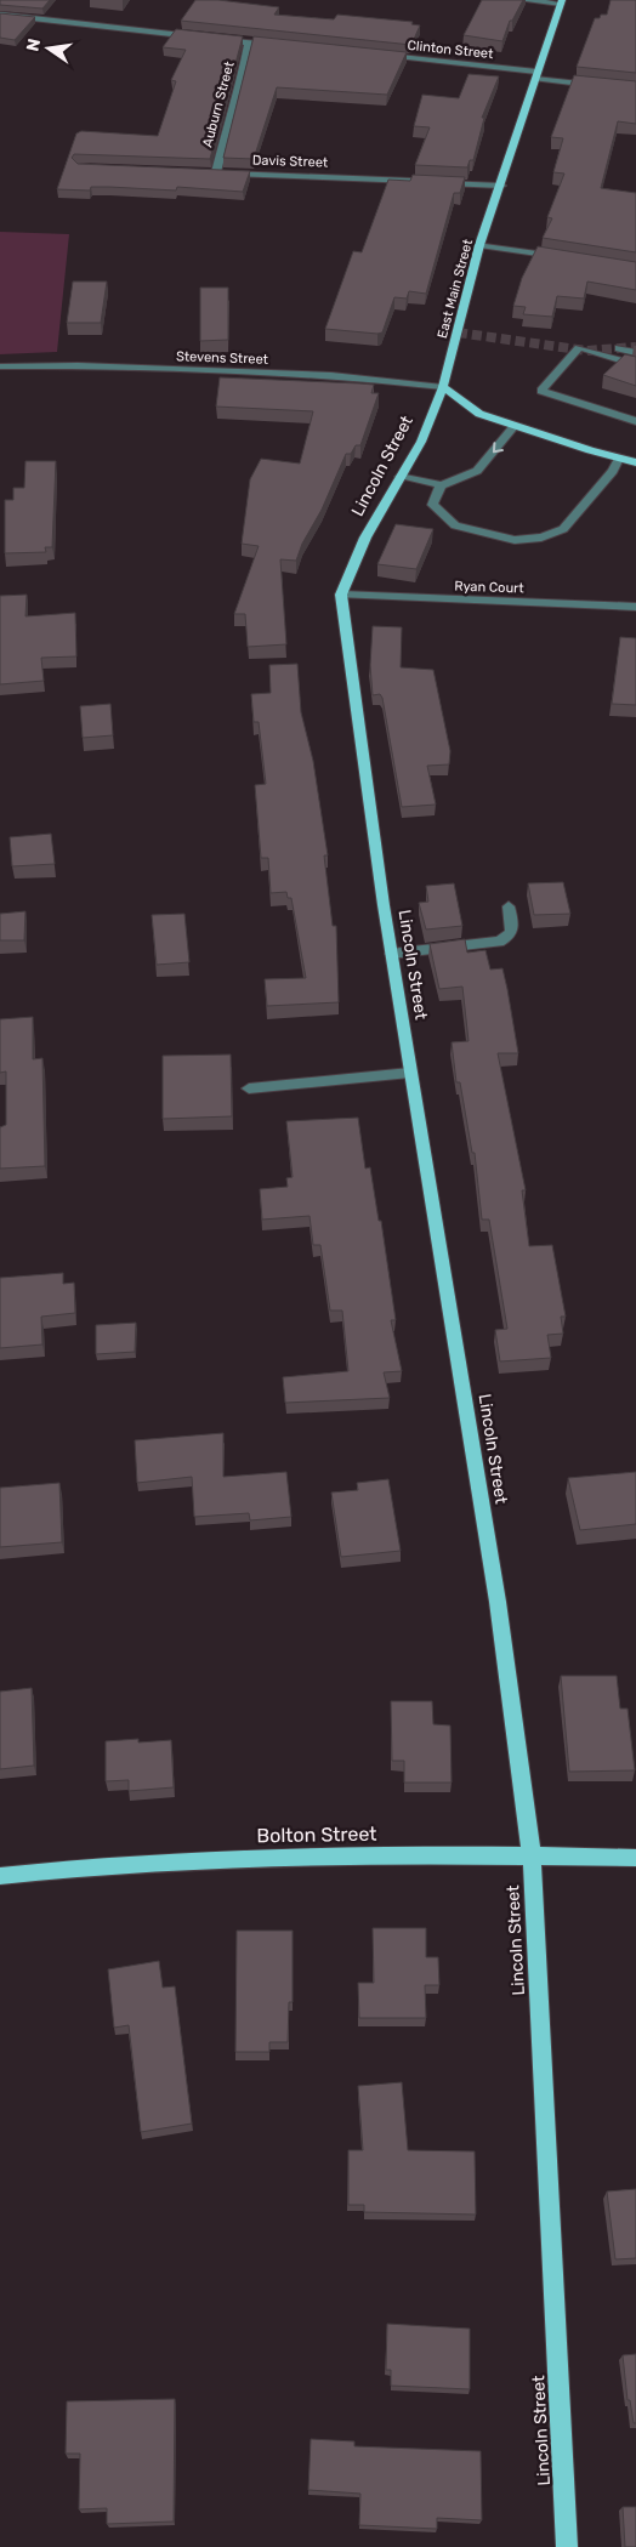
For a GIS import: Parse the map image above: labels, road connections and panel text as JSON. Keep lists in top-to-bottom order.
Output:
{
  "streets": {
    "main road": ["East Main Street", "Lincoln Street", "Bolton Street"],
    "street": [
      "Clinton Street",
      "Auburn Street",
      "Davis Street",
      "Stevens Street",
      "Ryan Court"
    ]
  },
  "crossings": [
    ["Clinton Street", "East Main Street"],
    ["Auburn Street", "Davis Street"],
    ["East Main Street", "Stevens Street"],
    ["East Main Street", "Lincoln Street"],
    ["Stevens Street", "Lincoln Street"],
    ["Lincoln Street", "Ryan Court"],
    ["Lincoln Street", "Bolton Street"]
  ],
  "north": "left"
}
